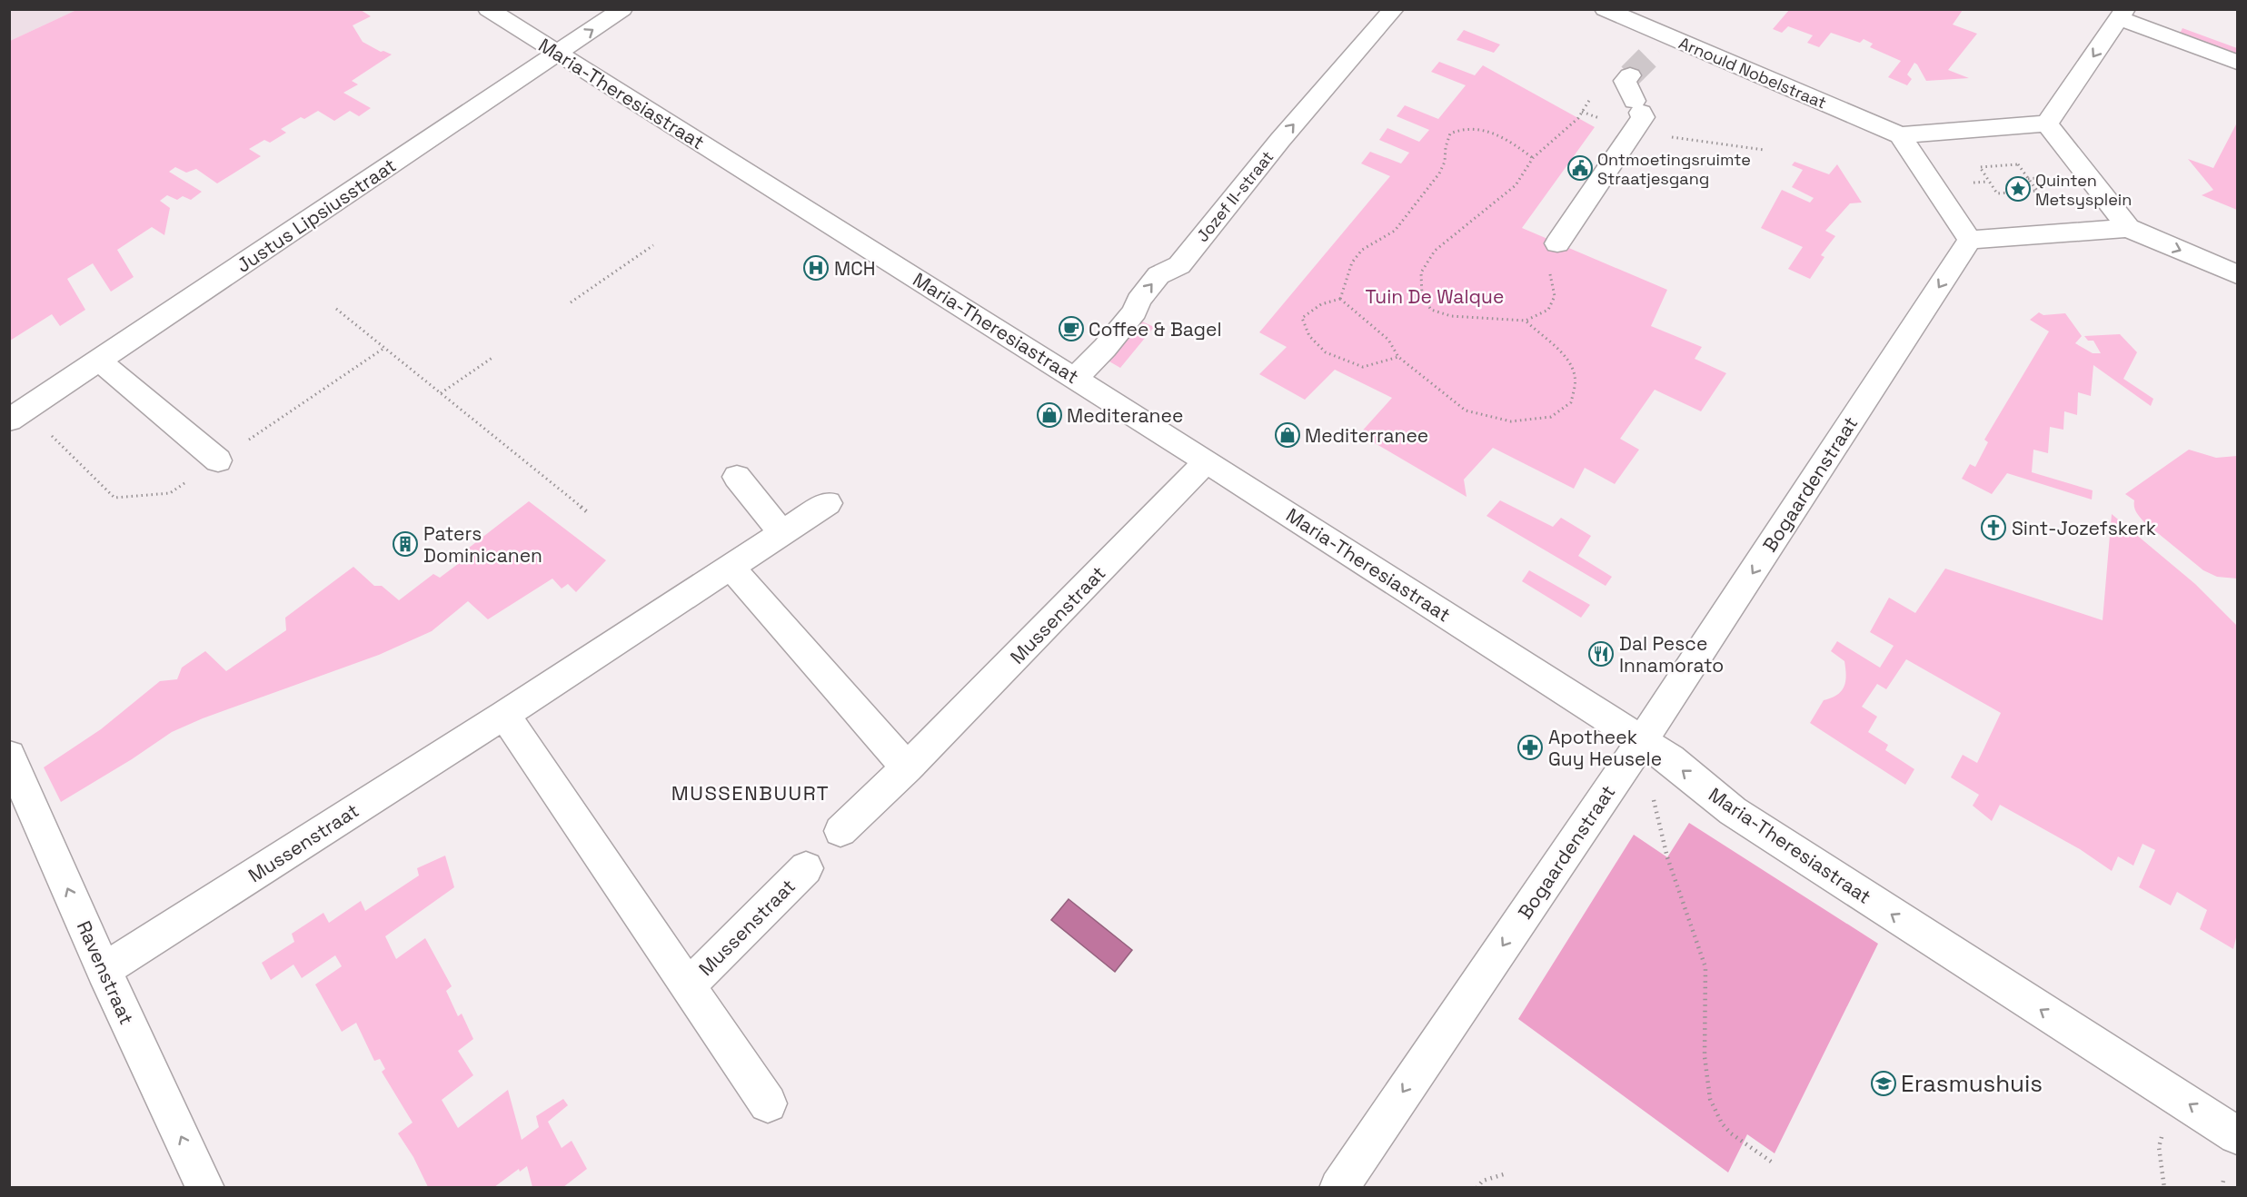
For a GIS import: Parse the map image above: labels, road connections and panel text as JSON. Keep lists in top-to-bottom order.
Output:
{
  "streets": {
    "street": [
      "Arnould Nobelstraat",
      "Maria-Theresiastraat",
      "Jozef II-straat",
      "Justus Lipsiusstraat",
      "Bogaardenstraat",
      "Mussenstraat",
      "Ravenstraat"
    ]
  },
  "crossings": [
    ["Maria-Theresiastraat", "Jozef II-straat"],
    ["Maria-Theresiastraat", "Justus Lipsiusstraat"],
    ["Maria-Theresiastraat", "Bogaardenstraat"],
    ["Maria-Theresiastraat", "Mussenstraat"],
    ["Mussenstraat", "Ravenstraat"]
  ],
  "one_way": ["Jozef II-straat", "Bogaardenstraat", "Ravenstraat"],
  "districts": ["MUSSENBUURT"],
  "parks": ["Tuin De Walque"],
  "places": {
    "public building": ["Ontmoetingsruimte Straatjesgang"],
    "place": ["Quinten Metsysplein"],
    "hospital": ["MCH"],
    "cafe": ["Coffee & Bagel"],
    "shop": ["Mediteranee", "Mediterranee"],
    "church": ["Sint-Jozefskerk"],
    "building": ["Paters Dominicanen"],
    "restaurant": ["Dal Pesce Innamorato"],
    "pharmacy": ["Apotheek Guy Heusele"],
    "school or university": ["Erasmushuis"]
  }
}
